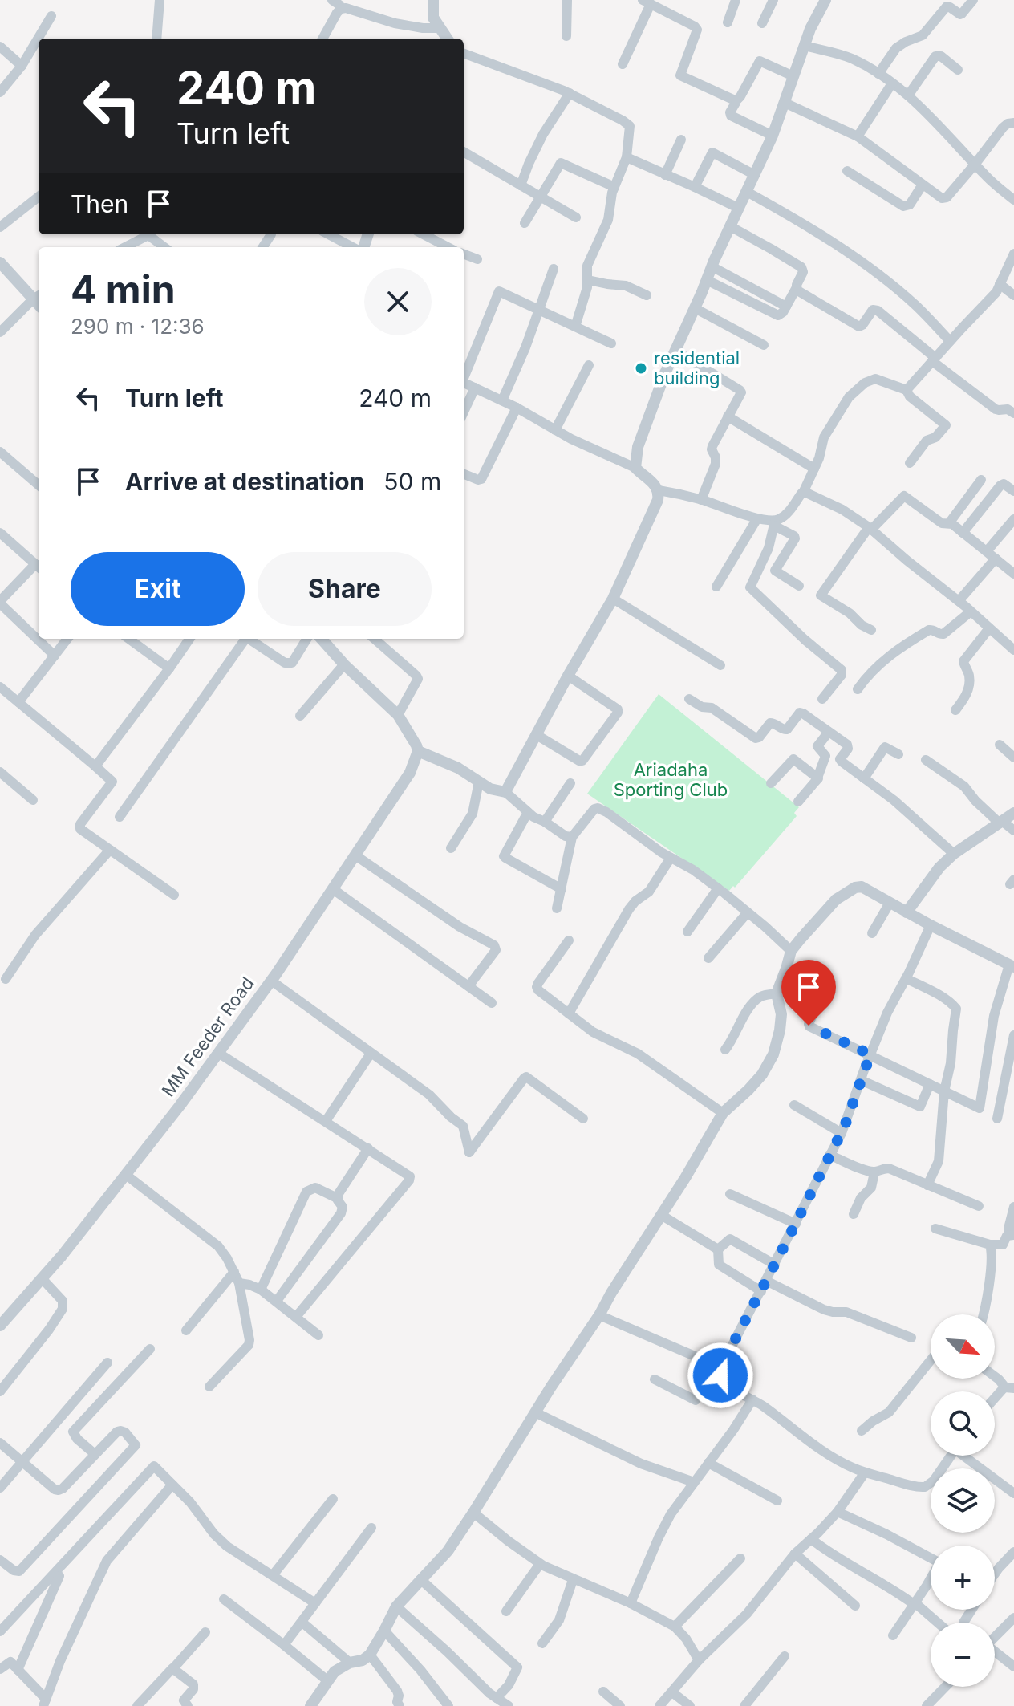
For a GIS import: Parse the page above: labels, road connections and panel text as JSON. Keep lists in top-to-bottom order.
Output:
{
  "streets": {
    "street": ["MM Feeder Road"]
  },
  "parks": ["Ariadaha Sporting Club"],
  "places": ["residential building"],
  "north": "bottom right",
  "page": {
    "turn": ["240 m", "Turn left"],
    "then": "Then",
    "heading": ["4 min", "290 m · 12:36"],
    "list": [
      {
        "name": "Turn left",
        "value": "240 m"
      },
      {
        "name": "Arrive at destination",
        "value": "50 m"
      }
    ],
    "buttons": ["Exit", "Share"],
    "map_buttons": ["+", "−"]
  }
}
